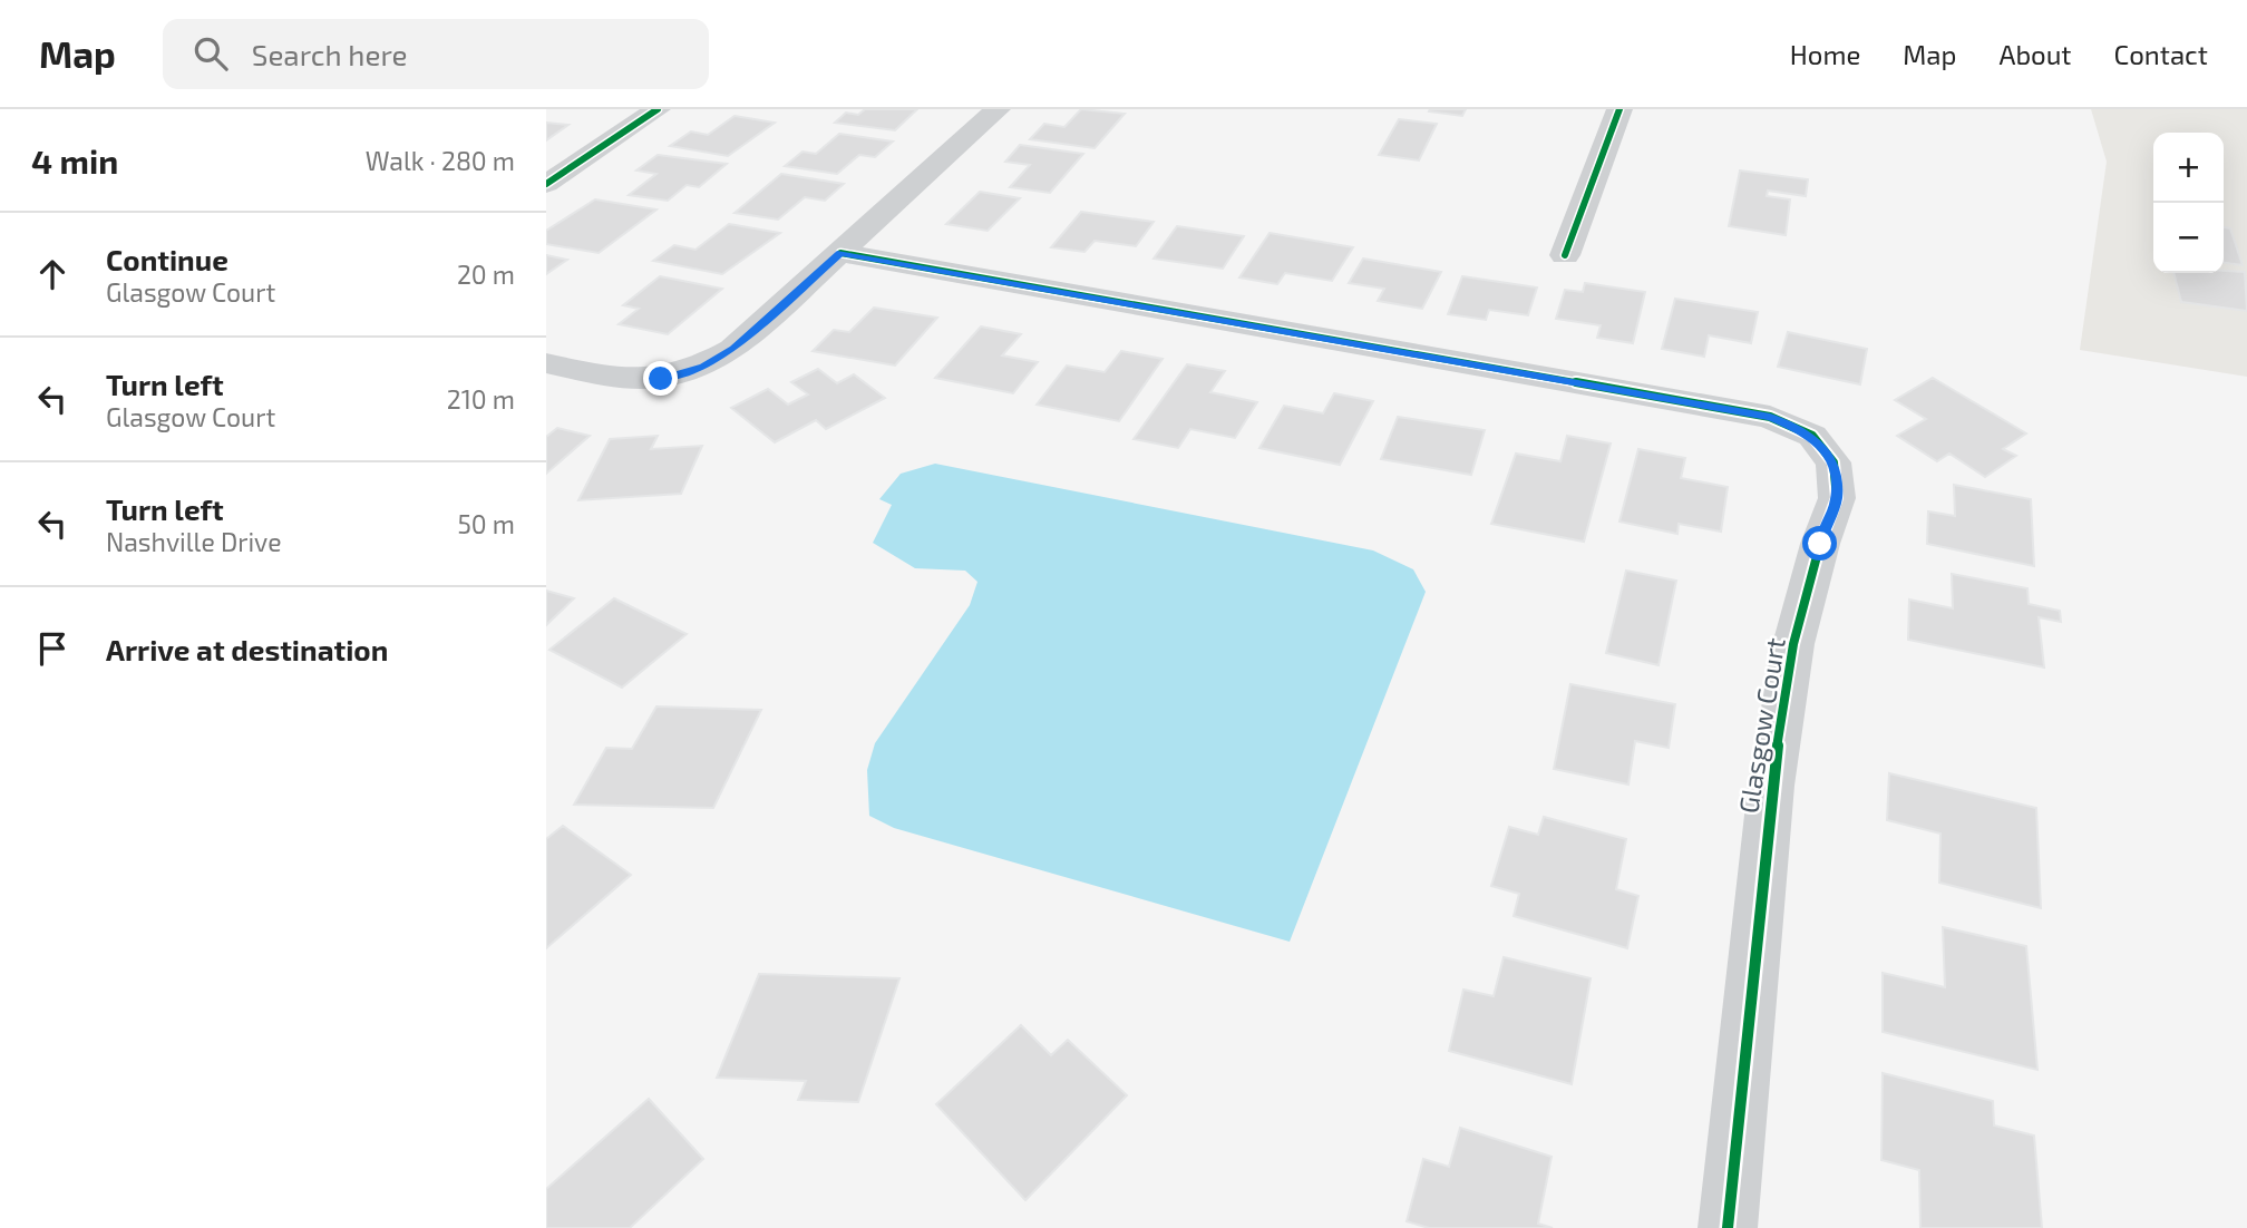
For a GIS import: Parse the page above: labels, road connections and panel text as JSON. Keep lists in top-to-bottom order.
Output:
{
  "streets": {
    "street": ["Glasgow Court"]
  },
  "page": {
    "header": "Map",
    "search": "Search here",
    "nav": [
      "Home",
      "Map",
      "About",
      "Contact"
    ],
    "heading": ["4 min", "Walk · 280 m"],
    "map_buttons": ["+", "−"],
    "list": [
      ["Continue", "Glasgow Court", "20 m"],
      ["Turn left", "Glasgow Court", "210 m"],
      ["Turn left", "Nashville Drive", "50 m"],
      "Arrive at destination"
    ]
  }
}
